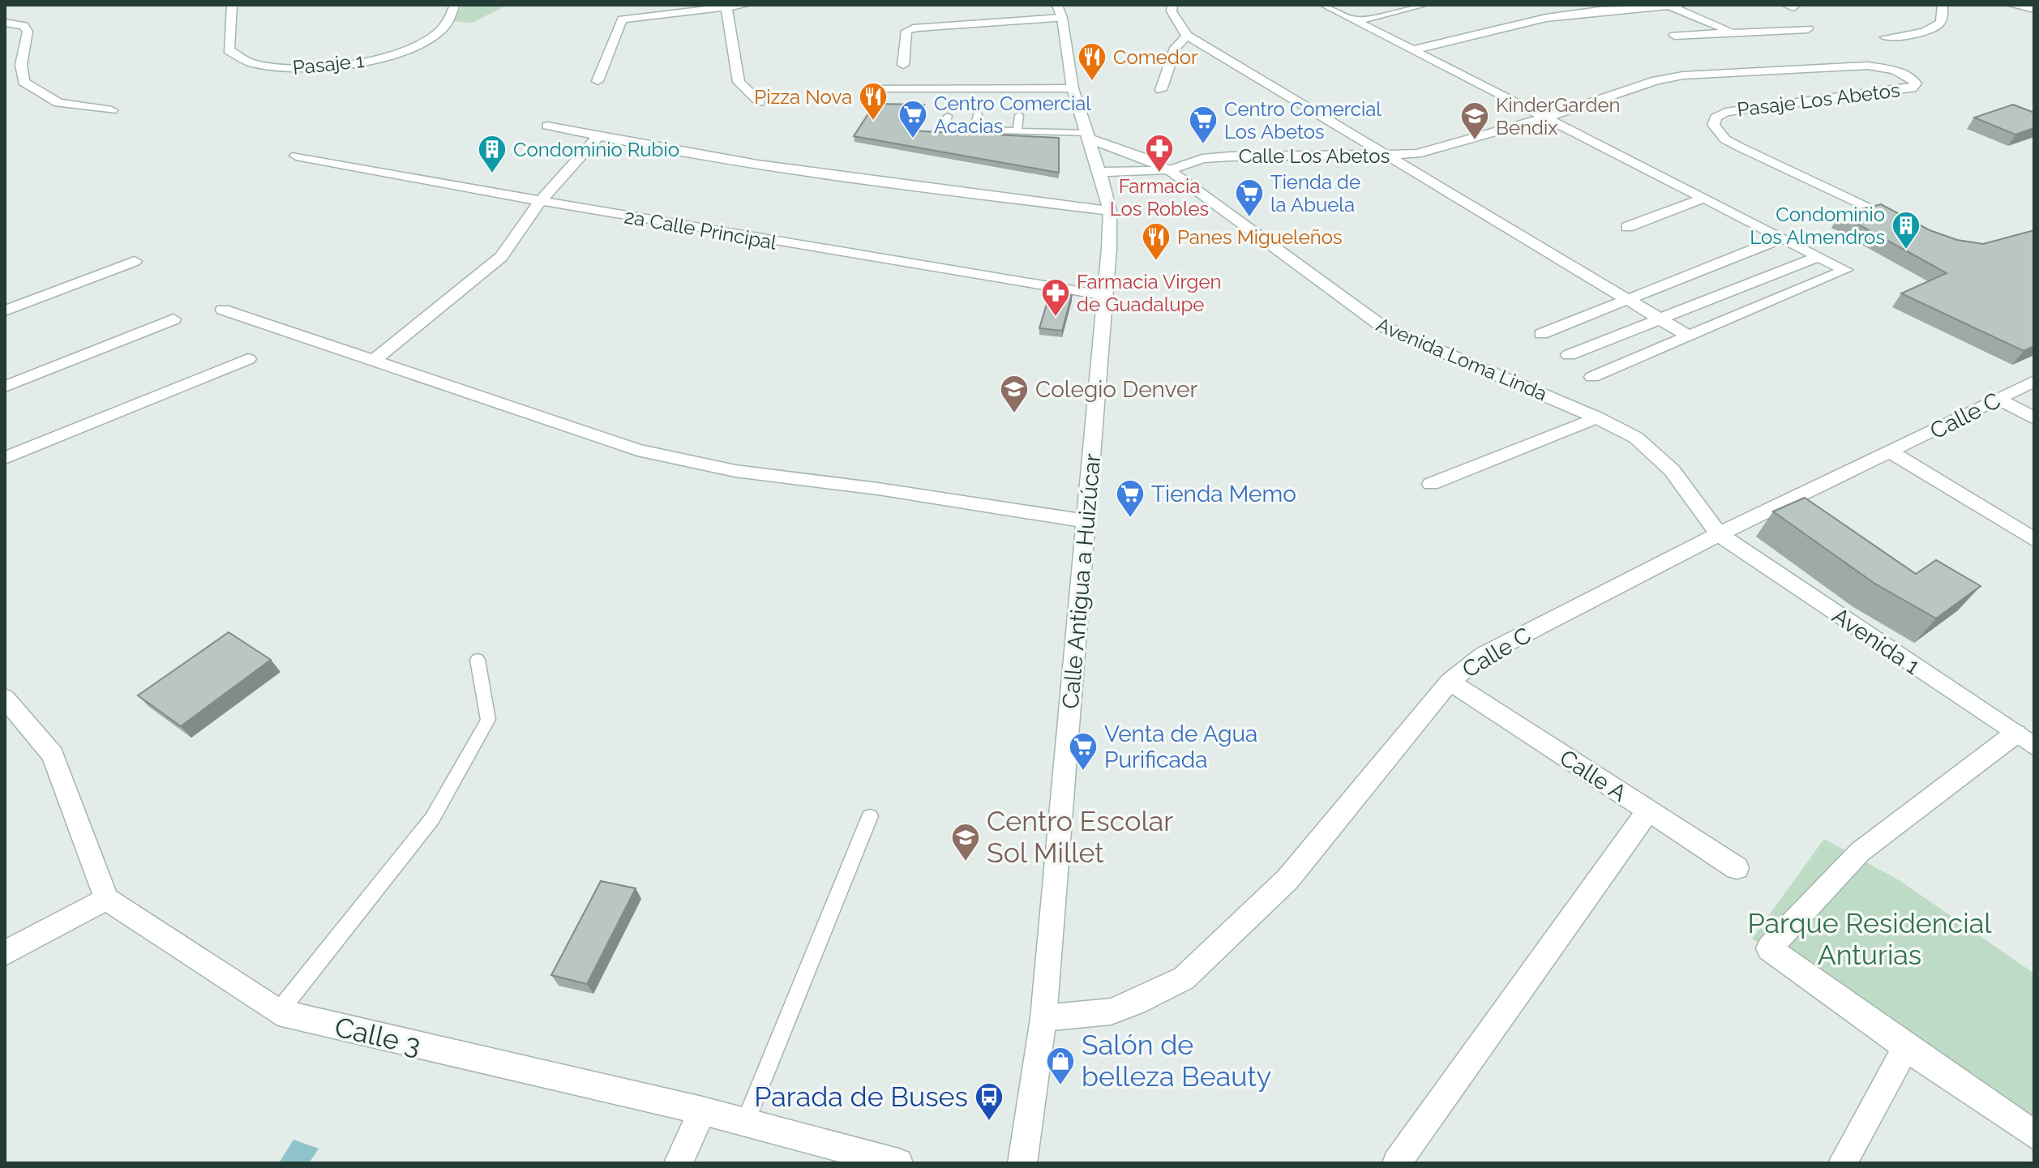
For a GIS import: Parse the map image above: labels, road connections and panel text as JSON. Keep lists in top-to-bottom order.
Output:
{
  "streets": {
    "street": [
      "Pasaje 1",
      "Pasaje Los Abetos",
      "Calle Los Abetos",
      "2a Calle Principal",
      "Avenida Loma Linda",
      "Calle C",
      "Calle Antigua a Huizúcar",
      "Avenida 1",
      "Calle A",
      "Calle 3"
    ]
  },
  "crossings": [
    ["Pasaje Los Abetos", "Calle Los Abetos"],
    ["Calle Los Abetos", "Avenida Loma Linda"],
    ["Calle Los Abetos", "Calle Antigua a Huizúcar"],
    ["2a Calle Principal", "Calle Antigua a Huizúcar"],
    ["Avenida Loma Linda", "Calle C"],
    ["Avenida Loma Linda", "Calle Antigua a Huizúcar"],
    ["Avenida Loma Linda", "Avenida 1"],
    ["Calle C", "Calle Antigua a Huizúcar"],
    ["Calle C", "Avenida 1"],
    ["Calle C", "Calle A"]
  ],
  "parks": ["Parque Residencial Anturias"],
  "places": {
    "restaurant": ["Comedor", "Pizza Nova", "Panes Migueleños"],
    "supermarket": [
      "Centro Comercial Acacias",
      "Centro Comercial Los Abetos",
      "Tienda de la Abuela",
      "Tienda Memo",
      "Venta de Agua Purificada"
    ],
    "school or university": ["KinderGarden Bendix", "Colegio Denver", "Centro Escolar Sol Millet"],
    "pharmacy": ["Farmacia Los Robles", "Farmacia Virgen de Guadalupe"],
    "building": ["Condominio Rubio", "Condominio Los Almendros"],
    "shop": ["Salón de belleza Beauty"],
    "bus stop": ["Parada de Buses"]
  }
}
